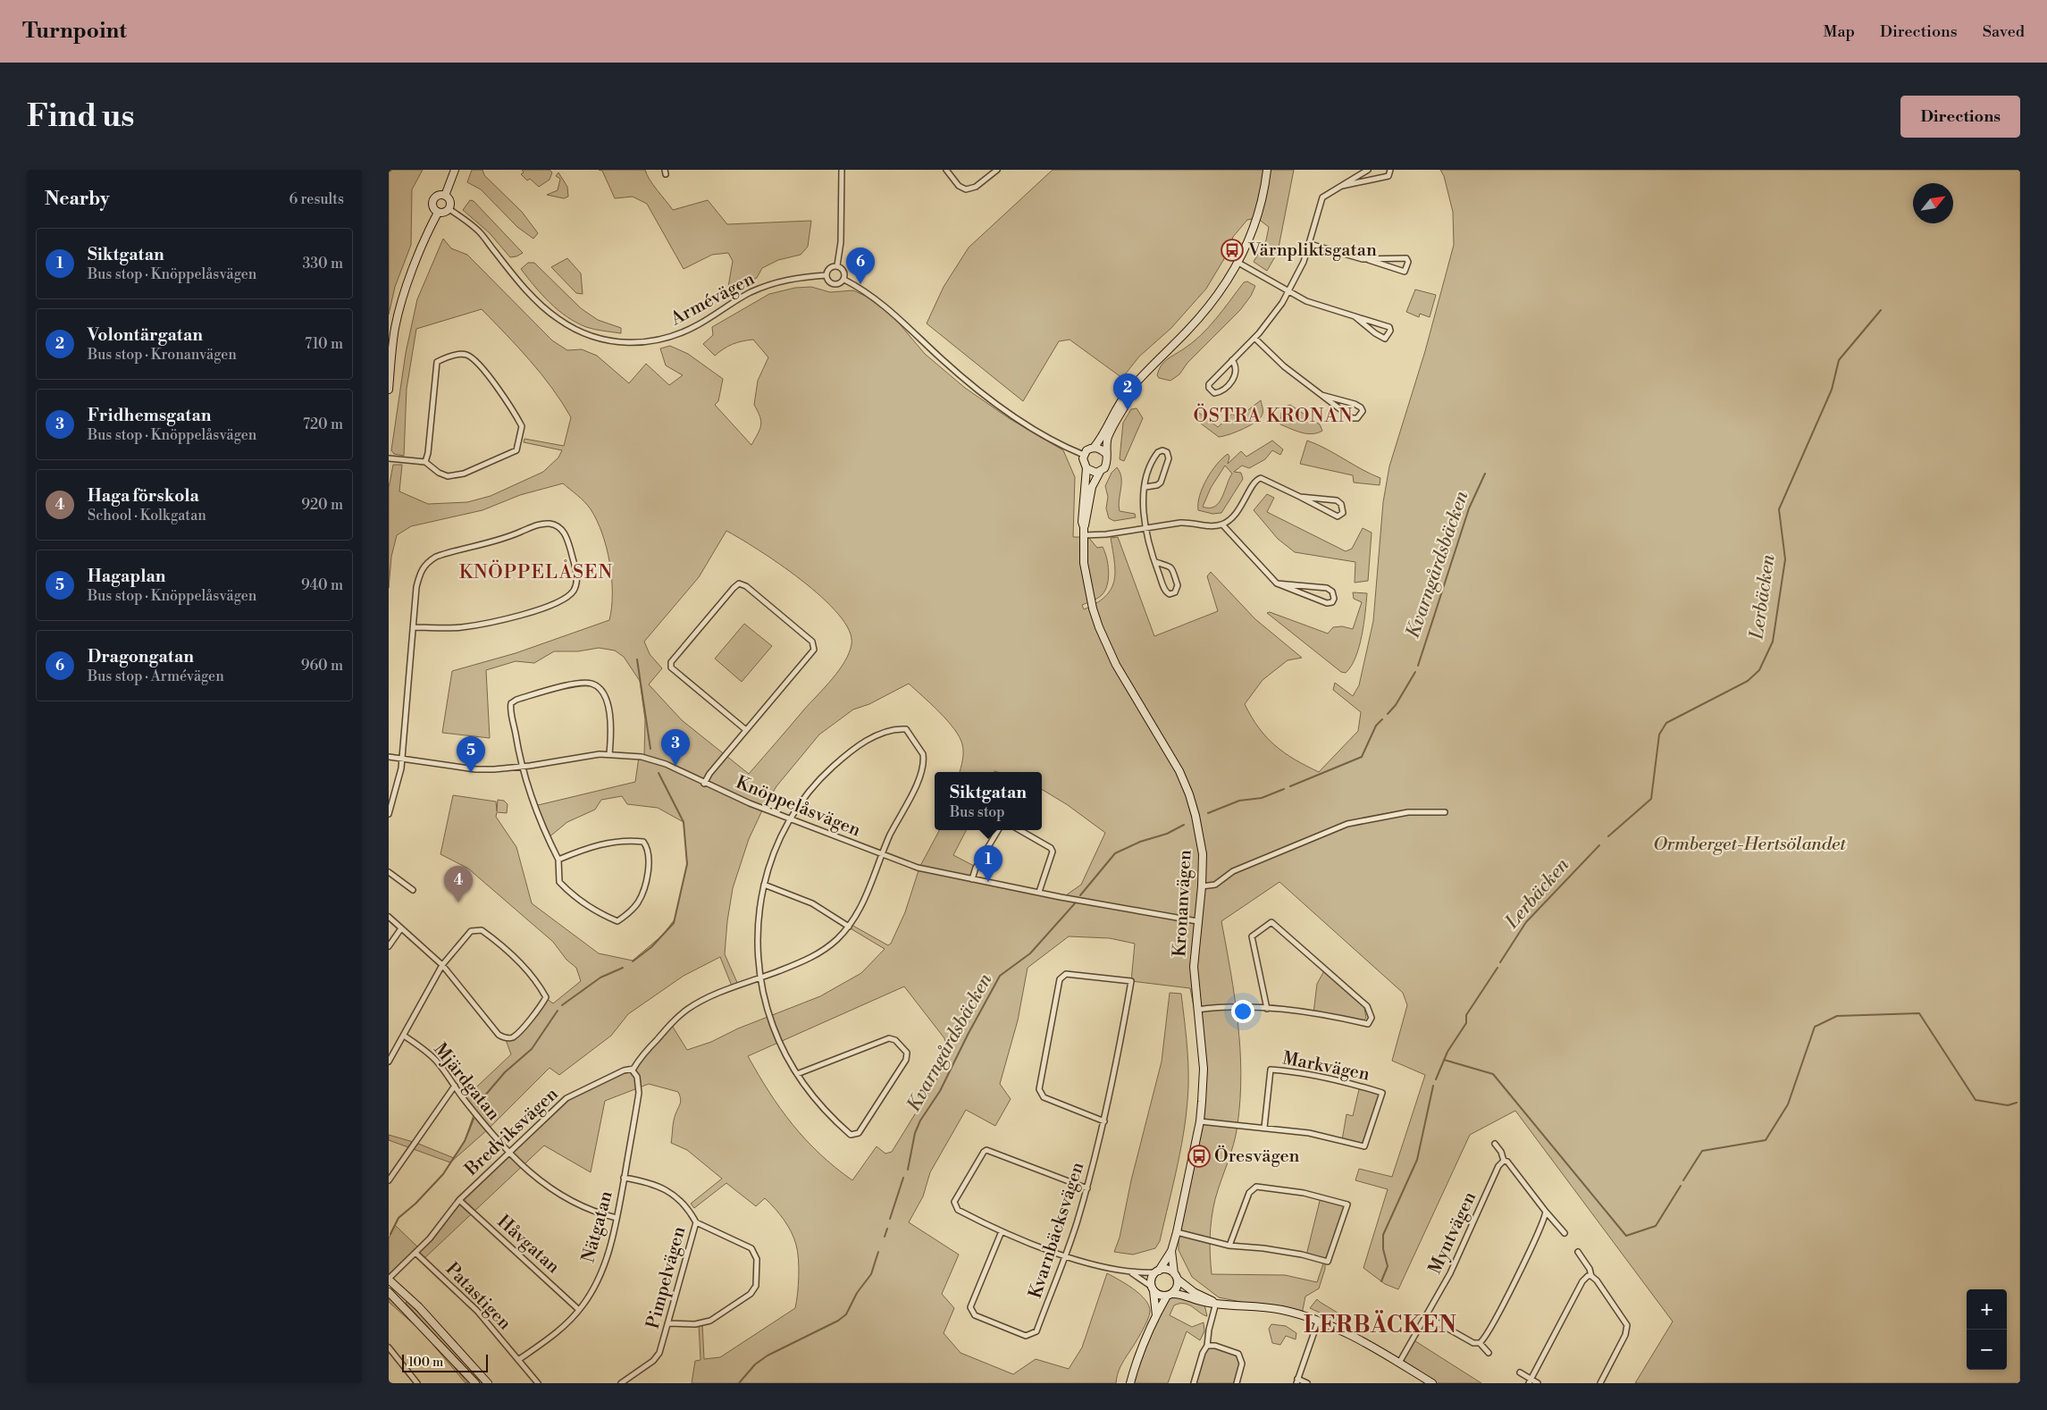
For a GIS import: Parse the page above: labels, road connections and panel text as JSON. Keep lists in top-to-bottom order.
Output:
{
  "streets": {
    "street": [
      "Armévägen",
      "Knöppelåsvägen",
      "Kronanvägen",
      "Markvägen",
      "Mjärdgatan",
      "Bredviksvägen",
      "Nätgatan",
      "Kvarnbäcksvägen",
      "Myntvägen",
      "Håvgatan",
      "Pimpelvägen",
      "Patastigen"
    ]
  },
  "crossings": [
    ["Knöppelåsvägen", "Kronanvägen"],
    ["Kronanvägen", "Markvägen"],
    ["Mjärdgatan", "Bredviksvägen"],
    ["Mjärdgatan", "Nätgatan"],
    ["Bredviksvägen", "Nätgatan"],
    ["Bredviksvägen", "Håvgatan"],
    ["Bredviksvägen", "Patastigen"],
    ["Nätgatan", "Håvgatan"],
    ["Nätgatan", "Pimpelvägen"],
    ["Nätgatan", "Patastigen"]
  ],
  "districts": ["ÖSTRA KRONAN", "KNÖPPELÅSEN", "LERBÄCKEN"],
  "water": ["Kvarngårdsbäcken", "Lerbäcken"],
  "parks": ["Ormberget-Hertsölandet"],
  "places": {
    "bus stop": ["Värnpliktsgatan", "Öresvägen"]
  },
  "scale_bar": "100 m",
  "north": "top right",
  "page": {
    "header": "Turnpoint",
    "nav": ["Map", "Directions", "Saved"],
    "buttons": "Directions",
    "title": "Find us",
    "heading": ["Nearby", "6 results"],
    "list": [
      {
        "mark": "1",
        "name": "Siktgatan",
        "note": "Bus stop · Knöppelåsvägen",
        "value": "330 m"
      },
      {
        "mark": "2",
        "name": "Volontärgatan",
        "note": "Bus stop · Kronanvägen",
        "value": "710 m"
      },
      {
        "mark": "3",
        "name": "Fridhemsgatan",
        "note": "Bus stop · Knöppelåsvägen",
        "value": "720 m"
      },
      {
        "mark": "4",
        "name": "Haga förskola",
        "note": "School · Kolkgatan",
        "value": "920 m"
      },
      {
        "mark": "5",
        "name": "Hagaplan",
        "note": "Bus stop · Knöppelåsvägen",
        "value": "940 m"
      },
      {
        "mark": "6",
        "name": "Dragongatan",
        "note": "Bus stop · Armévägen",
        "value": "960 m"
      }
    ],
    "pins": [
      "6",
      "2",
      "3",
      "5",
      "1",
      "4"
    ],
    "popup": ["Siktgatan", "Bus stop"],
    "map_buttons": ["+", "−"],
    "scale": "100 m"
  }
}
